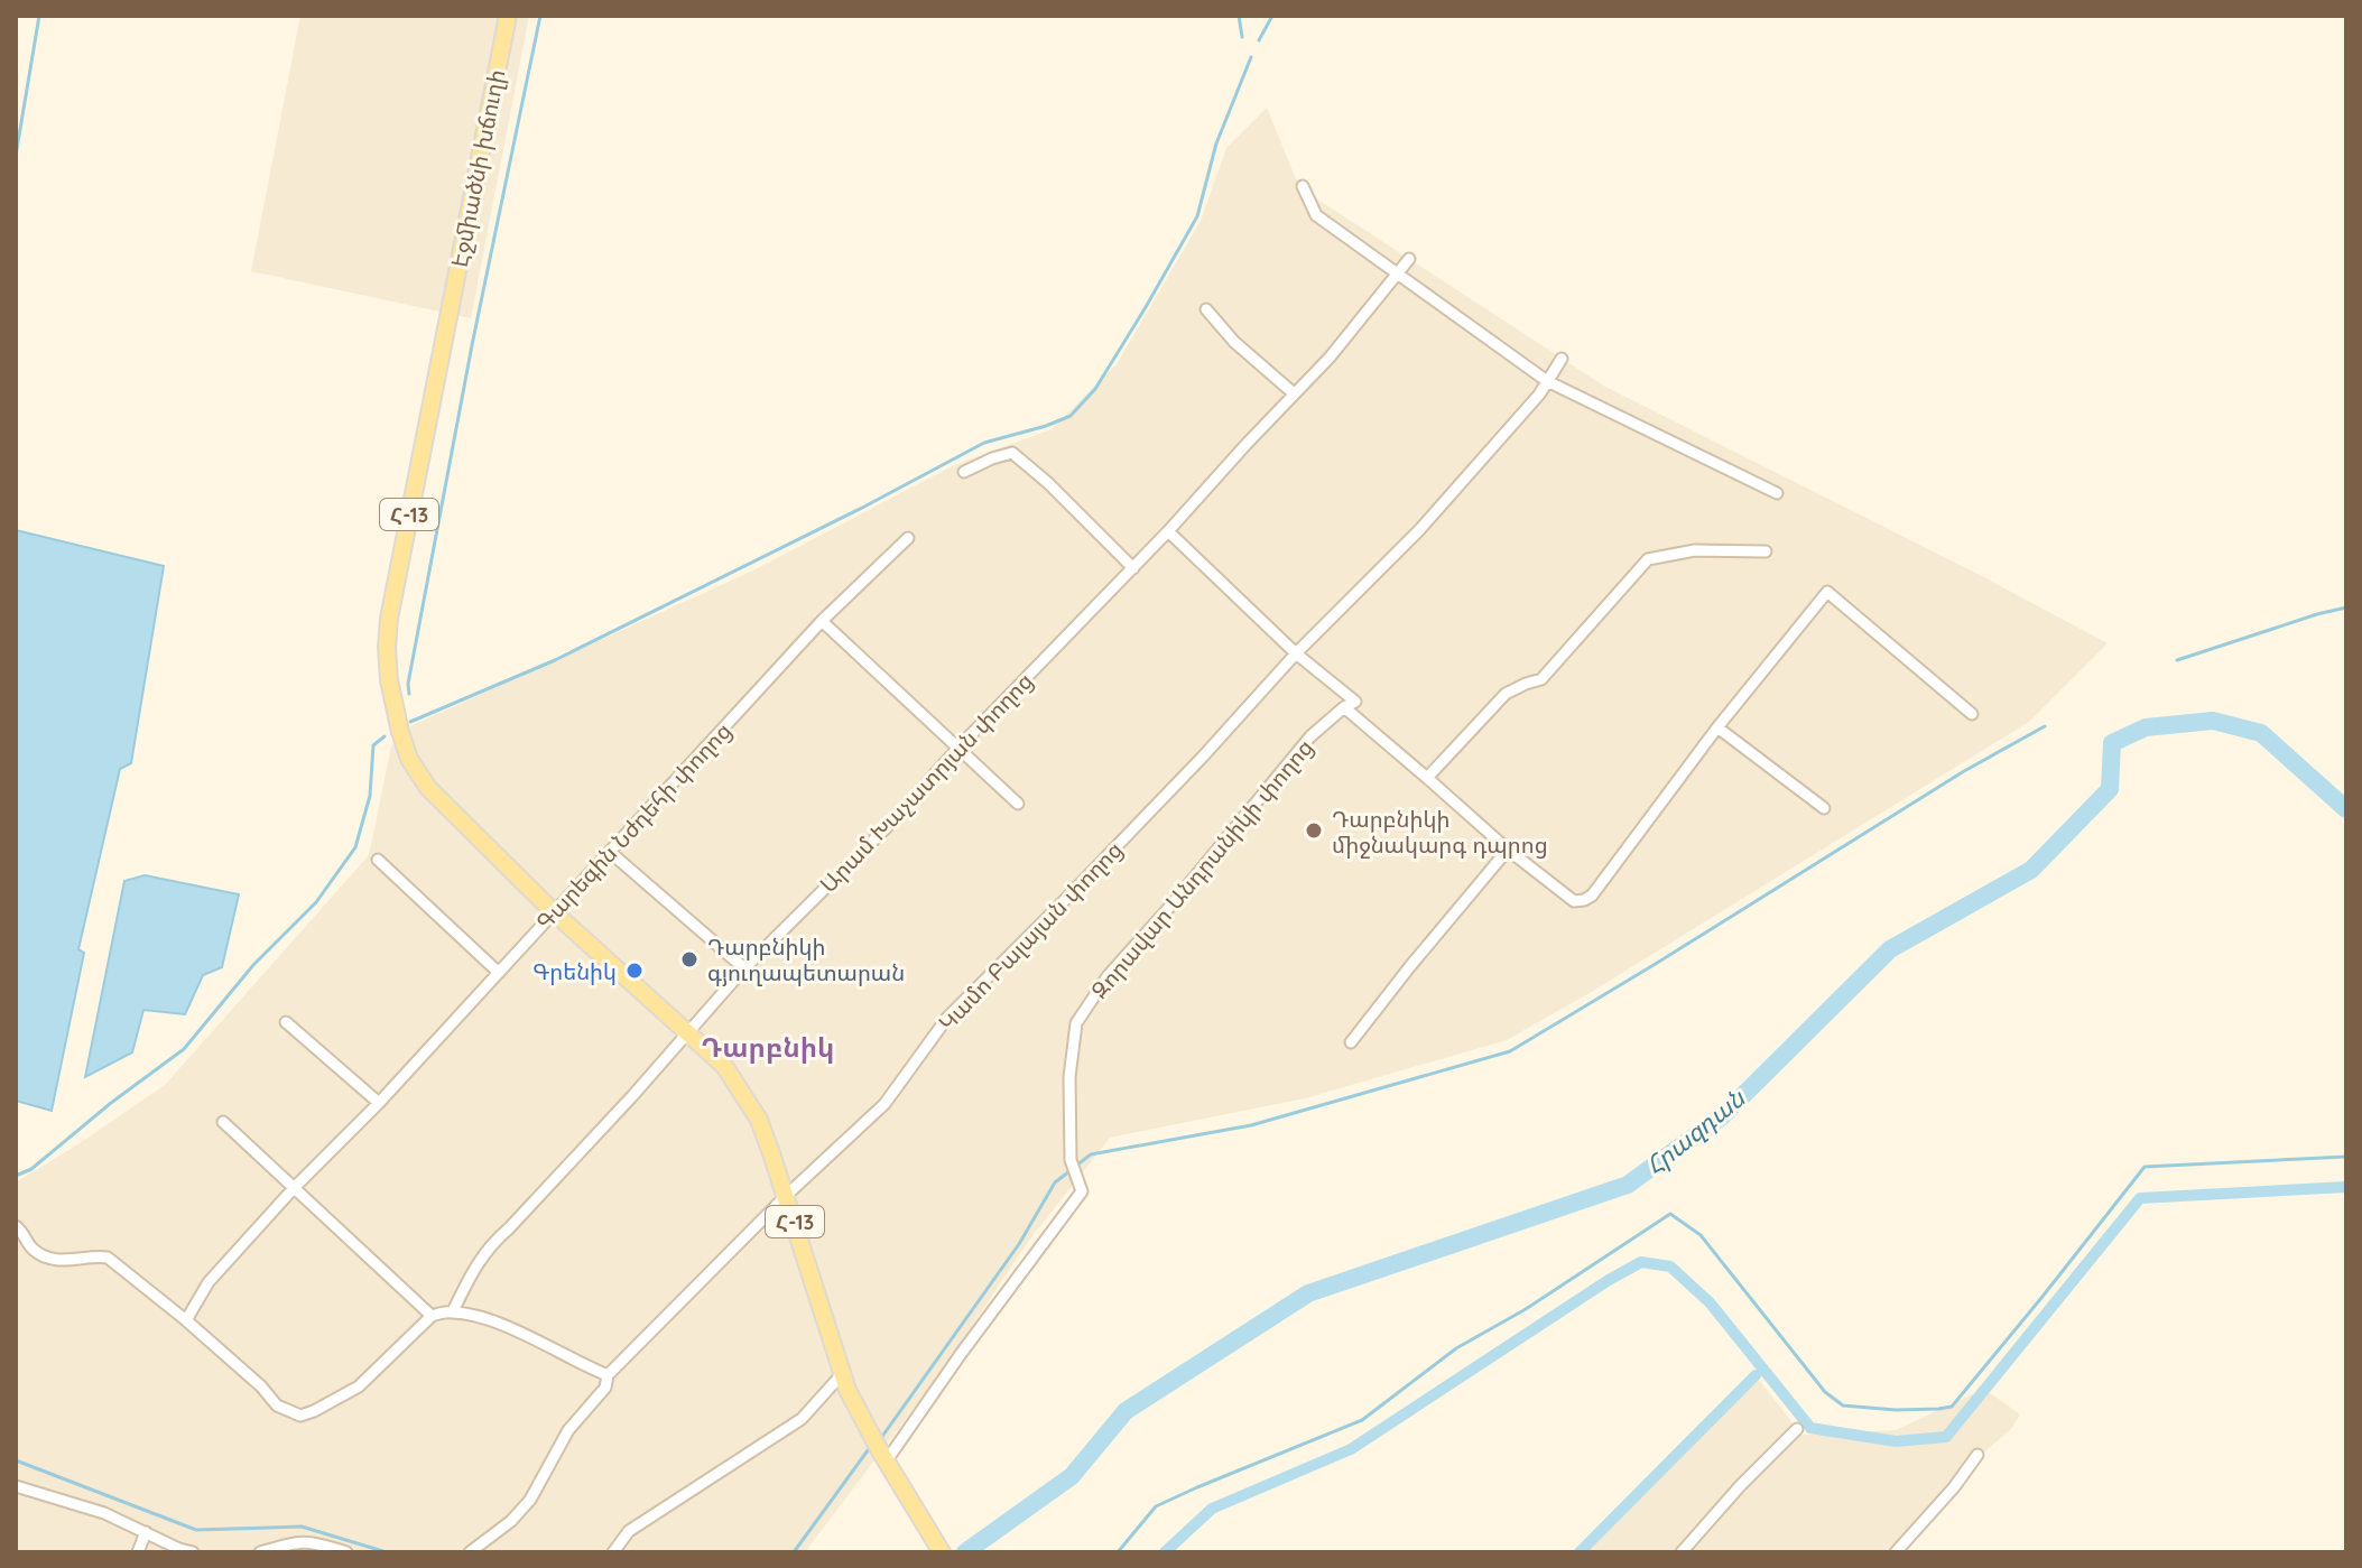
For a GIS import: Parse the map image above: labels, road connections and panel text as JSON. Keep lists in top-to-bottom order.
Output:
{
  "streets": {
    "main road": ["Էջմիածնի խճուղի", "Հ-13"],
    "street": [
      "Արամ Խաչատրյան փողոց",
      "Գարեգին Նժդեհի փողոց",
      "Զորավար Անդրանիկի փողոց",
      "Կամո Բալայան փողոց"
    ]
  },
  "crossings": [
    ["Էջմիածնի խճուղի", "Հ-13"],
    ["Էջմիածնի խճուղի", "Գարեգին Նժդեհի փողոց"],
    ["Հ-13", "Արամ Խաչատրյան փողոց"],
    ["Հ-13", "Գարեգին Նժդեհի փողոց"],
    ["Հ-13", "Զորավար Անդրանիկի փողոց"],
    ["Հ-13", "Կամո Բալայան փողոց"]
  ],
  "districts": ["Դարբնիկ"],
  "water": ["Հրազդան"],
  "places": ["Դարբնիկի միջնակարգ դպրոց", "Դարբնիկի գյուղապետարան", "Գրենիկ"]
}
